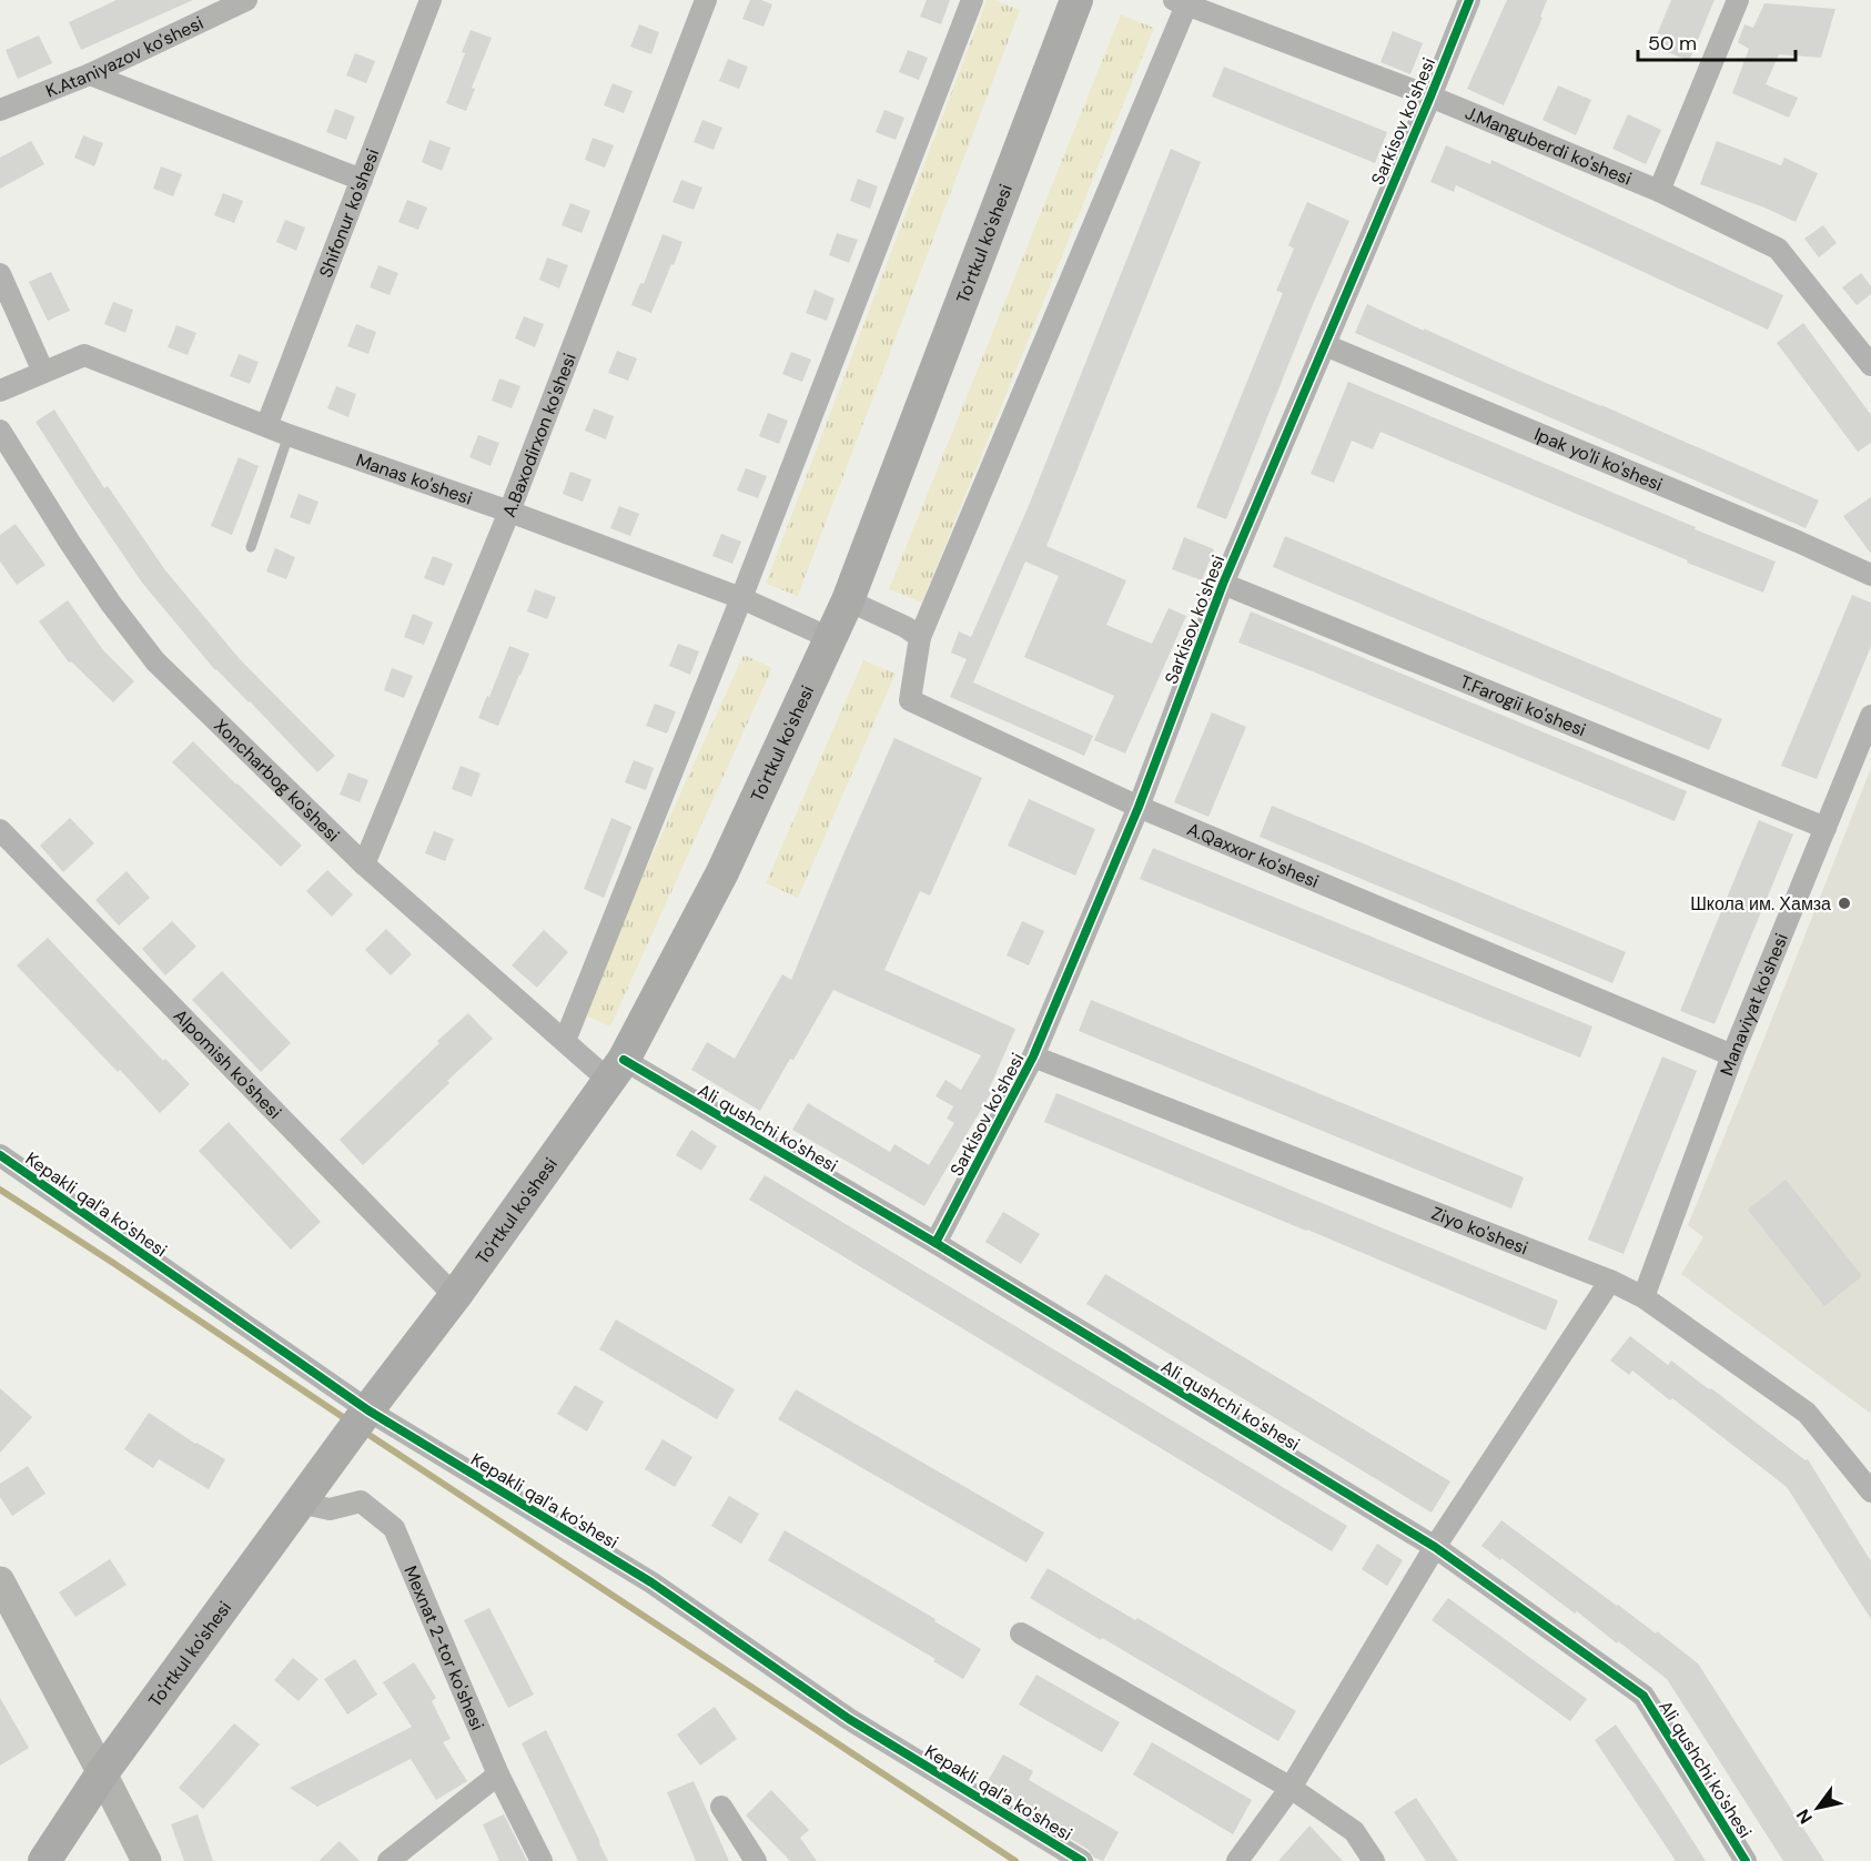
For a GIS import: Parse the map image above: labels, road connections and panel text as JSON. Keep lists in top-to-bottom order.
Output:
{
  "streets": {
    "main road": ["To'rtkul ko'shesi"],
    "street": [
      "K.Ataniyazov ko'shesi",
      "Sarkisov ko'shesi",
      "J.Manguberdi ko'shesi",
      "Shifonur ko'shesi",
      "A.Baxodirxon ko'shesi",
      "Ipak yo'li ko'shesi",
      "Manas ko'shesi",
      "T.Farogii ko'shesi",
      "Xoncharbog ko'shesi",
      "A.Qaxxor ko'shesi",
      "Manaviyat ko'shesi",
      "Alpomish ko'shesi",
      "Ali qushchi ko'shesi",
      "Kepakli qal'a ko'shesi",
      "Ziyo ko'shesi",
      "Mexnat 2-tor ko'shesi"
    ]
  },
  "crossings": [
    ["Sarkisov ko'shesi", "J.Manguberdi ko'shesi"],
    ["Sarkisov ko'shesi", "Ipak yo'li ko'shesi"],
    ["Sarkisov ko'shesi", "T.Farogii ko'shesi"],
    ["Sarkisov ko'shesi", "A.Qaxxor ko'shesi"],
    ["Sarkisov ko'shesi", "Ali qushchi ko'shesi"],
    ["Sarkisov ko'shesi", "Ziyo ko'shesi"],
    ["Shifonur ko'shesi", "Manas ko'shesi"],
    ["To'rtkul ko'shesi", "Manas ko'shesi"],
    ["To'rtkul ko'shesi", "Xoncharbog ko'shesi"],
    ["To'rtkul ko'shesi", "Alpomish ko'shesi"],
    ["To'rtkul ko'shesi", "Ali qushchi ko'shesi"],
    ["To'rtkul ko'shesi", "Kepakli qal'a ko'shesi"],
    ["To'rtkul ko'shesi", "Mexnat 2-tor ko'shesi"],
    ["A.Baxodirxon ko'shesi", "Manas ko'shesi"],
    ["A.Baxodirxon ko'shesi", "Xoncharbog ko'shesi"],
    ["T.Farogii ko'shesi", "Manaviyat ko'shesi"],
    ["Xoncharbog ko'shesi", "Ali qushchi ko'shesi"],
    ["A.Qaxxor ko'shesi", "Manaviyat ko'shesi"],
    ["Manaviyat ko'shesi", "Ziyo ko'shesi"]
  ],
  "places": ["Школа им. Хамза"],
  "scale_bar": "50 m",
  "north": "bottom left"
}
